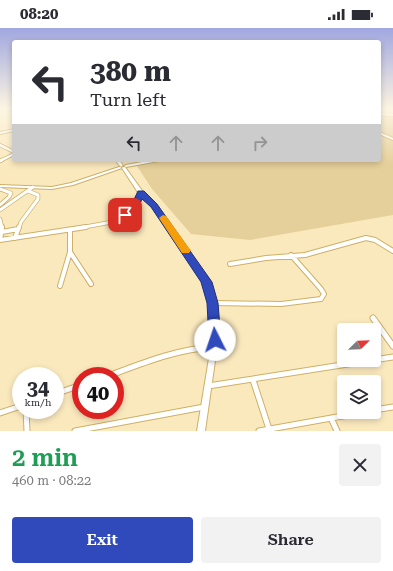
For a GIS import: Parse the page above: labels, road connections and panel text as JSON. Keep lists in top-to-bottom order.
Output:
{
  "north": "top right",
  "page": {
    "status": "08:20",
    "turn": ["380 m", "Turn left"],
    "speed": "34 km/h",
    "limit": "40",
    "heading": ["2 min", "460 m · 08:22"],
    "buttons": ["Exit", "Share"]
  }
}
